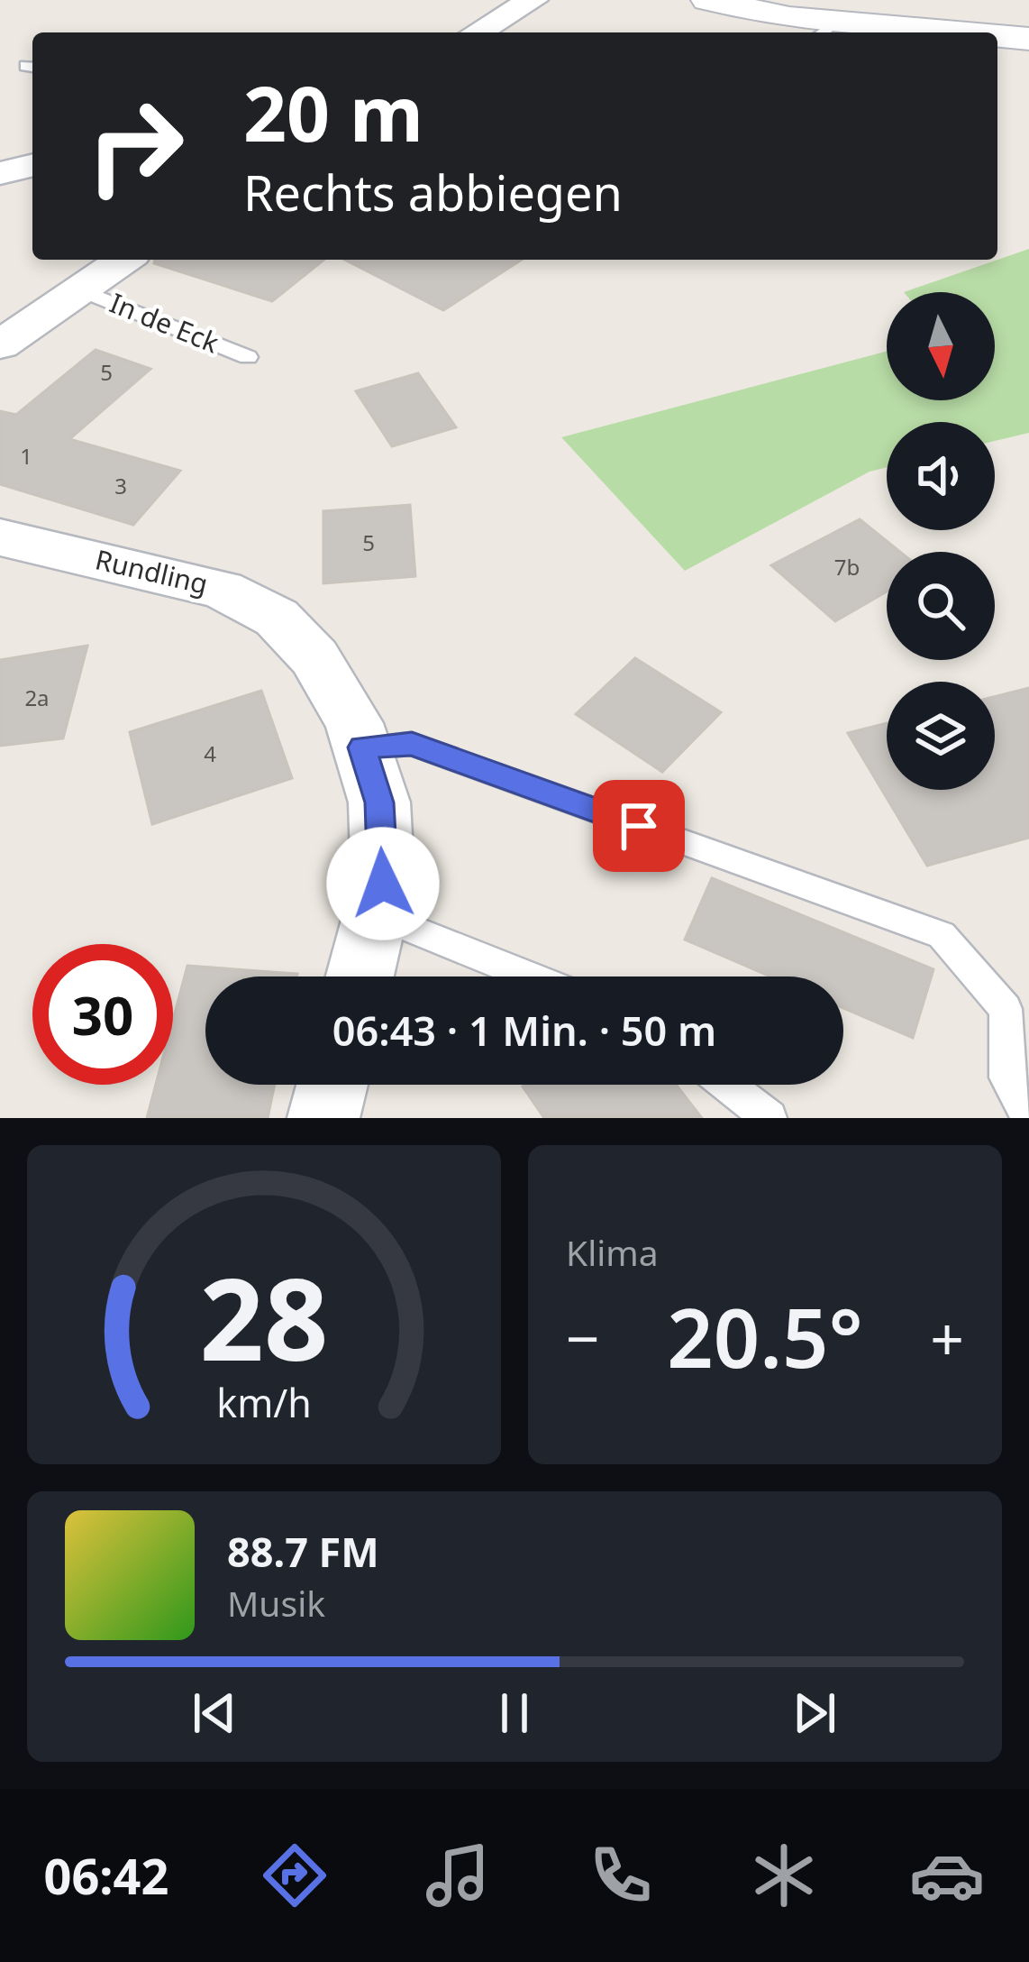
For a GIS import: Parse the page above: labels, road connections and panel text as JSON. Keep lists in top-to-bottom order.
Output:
{
  "streets": {
    "street": ["Rundling"],
    "lane": ["In de Eck"]
  },
  "house_numbers": [
    "5",
    "1",
    "3",
    "5",
    "7b",
    "2a",
    "4"
  ],
  "north": "bottom",
  "page": {
    "turn": ["20 m", "Rechts abbiegen"],
    "limit": "30",
    "trip": "06:43 · 1 Min. · 50 m",
    "tile": "Klima",
    "heat": ["−", "20.5°", "+"],
    "song": ["88.7 FM", "Musik"],
    "tabs": "06:42",
    "gauge": ["28", "km/h"]
  }
}
